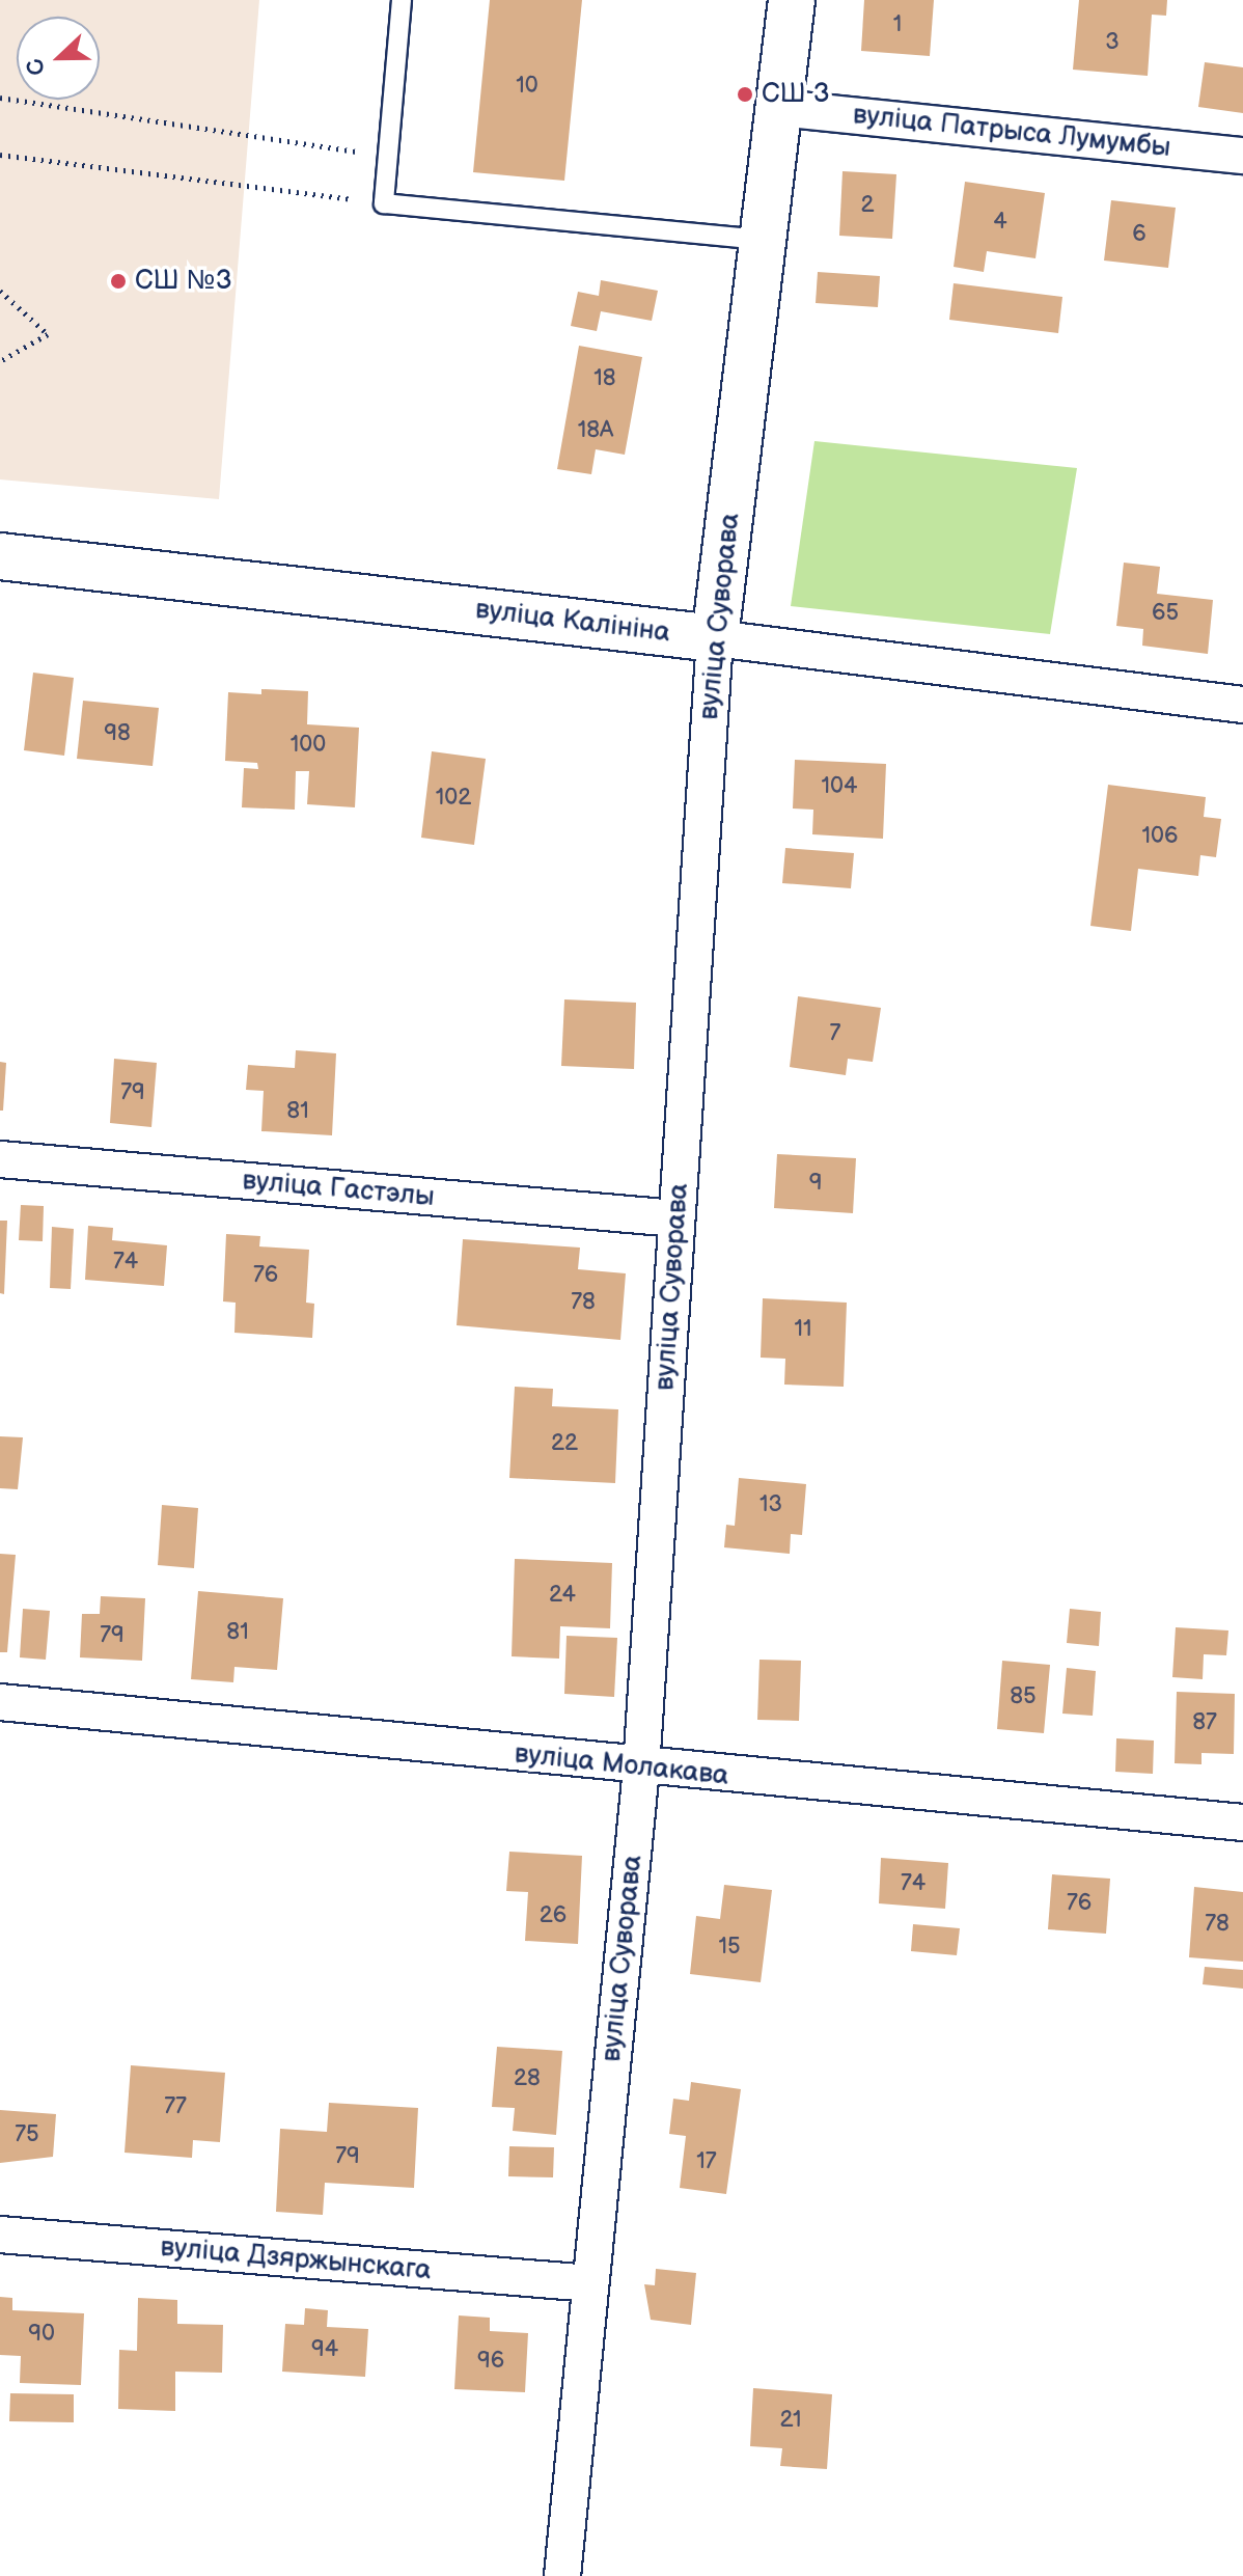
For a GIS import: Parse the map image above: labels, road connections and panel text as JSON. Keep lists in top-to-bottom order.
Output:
{
  "streets": {
    "main road": ["вуліца Суворава", "вуліца Калініна"],
    "street": [
      "вуліца Патрыса Лумумбы",
      "вуліца Гастэлы",
      "вуліца Молакава",
      "вуліца Дзяржынскага"
    ]
  },
  "crossings": [
    ["вуліца Патрыса Лумумбы", "вуліца Суворава"],
    ["вуліца Суворава", "вуліца Калініна"],
    ["вуліца Суворава", "вуліца Гастэлы"],
    ["вуліца Суворава", "вуліца Молакава"],
    ["вуліца Суворава", "вуліца Дзяржынскага"]
  ],
  "places": ["СШ 3", "СШ №3"],
  "house_numbers": [
    "1",
    "3",
    "10",
    "2",
    "4",
    "6",
    "18",
    "18А",
    "65",
    "98",
    "100",
    "104",
    "102",
    "106",
    "7",
    "79",
    "81",
    "9",
    "74",
    "76",
    "78",
    "11",
    "22",
    "13",
    "24",
    "81",
    "79",
    "85",
    "87",
    "74",
    "76",
    "26",
    "78",
    "15",
    "28",
    "77",
    "75",
    "79",
    "17",
    "90",
    "94",
    "96",
    "21"
  ],
  "north": "left"
}
